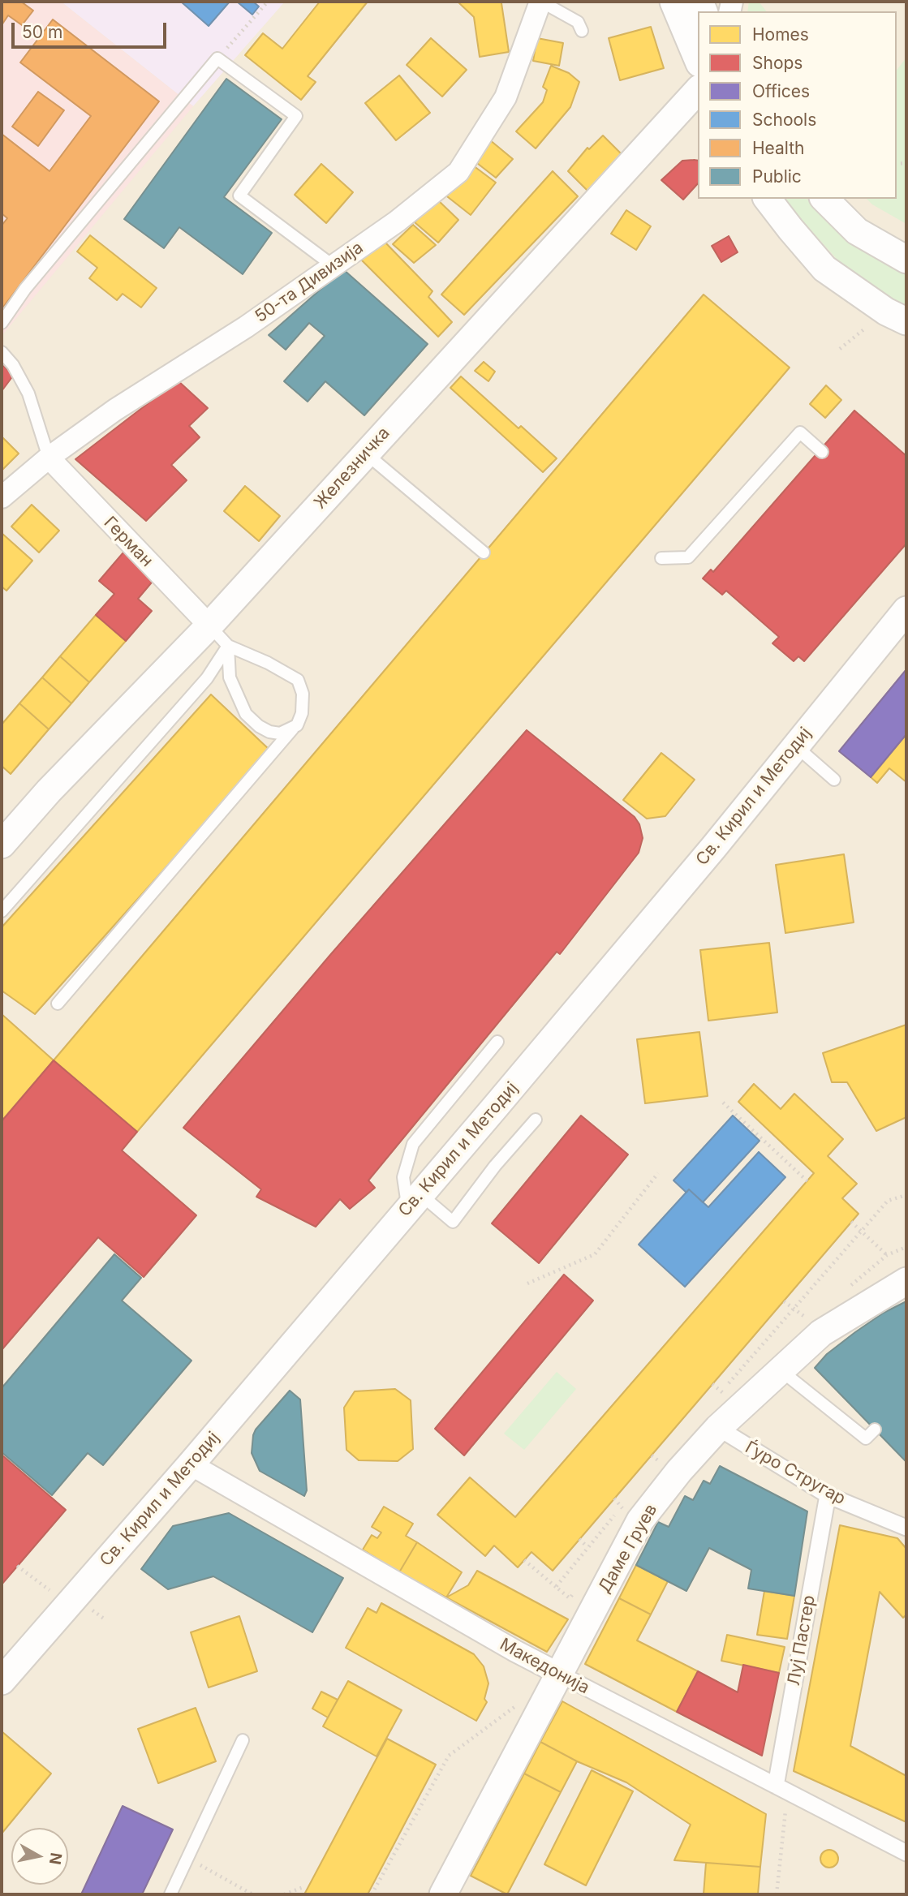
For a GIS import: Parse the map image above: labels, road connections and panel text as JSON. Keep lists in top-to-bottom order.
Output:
{
  "streets": {
    "street": [
      "50-та Дивизија",
      "Железничка",
      "Герман",
      "Св. Кирил и Методиј",
      "Ѓуро Стругар",
      "Даме Груев",
      "Луј Пастер",
      "Македонија"
    ]
  },
  "crossings": [
    ["50-та Дивизија", "Герман"],
    ["Железничка", "Герман"],
    ["Св. Кирил и Методиј", "Македонија"],
    ["Ѓуро Стругар", "Даме Груев"],
    ["Ѓуро Стругар", "Луј Пастер"],
    ["Даме Груев", "Македонија"],
    ["Луј Пастер", "Македонија"]
  ],
  "legend": [
    "Homes",
    "Shops",
    "Offices",
    "Schools",
    "Health",
    "Public"
  ],
  "scale_bar": "50 m",
  "north": "right"
}
